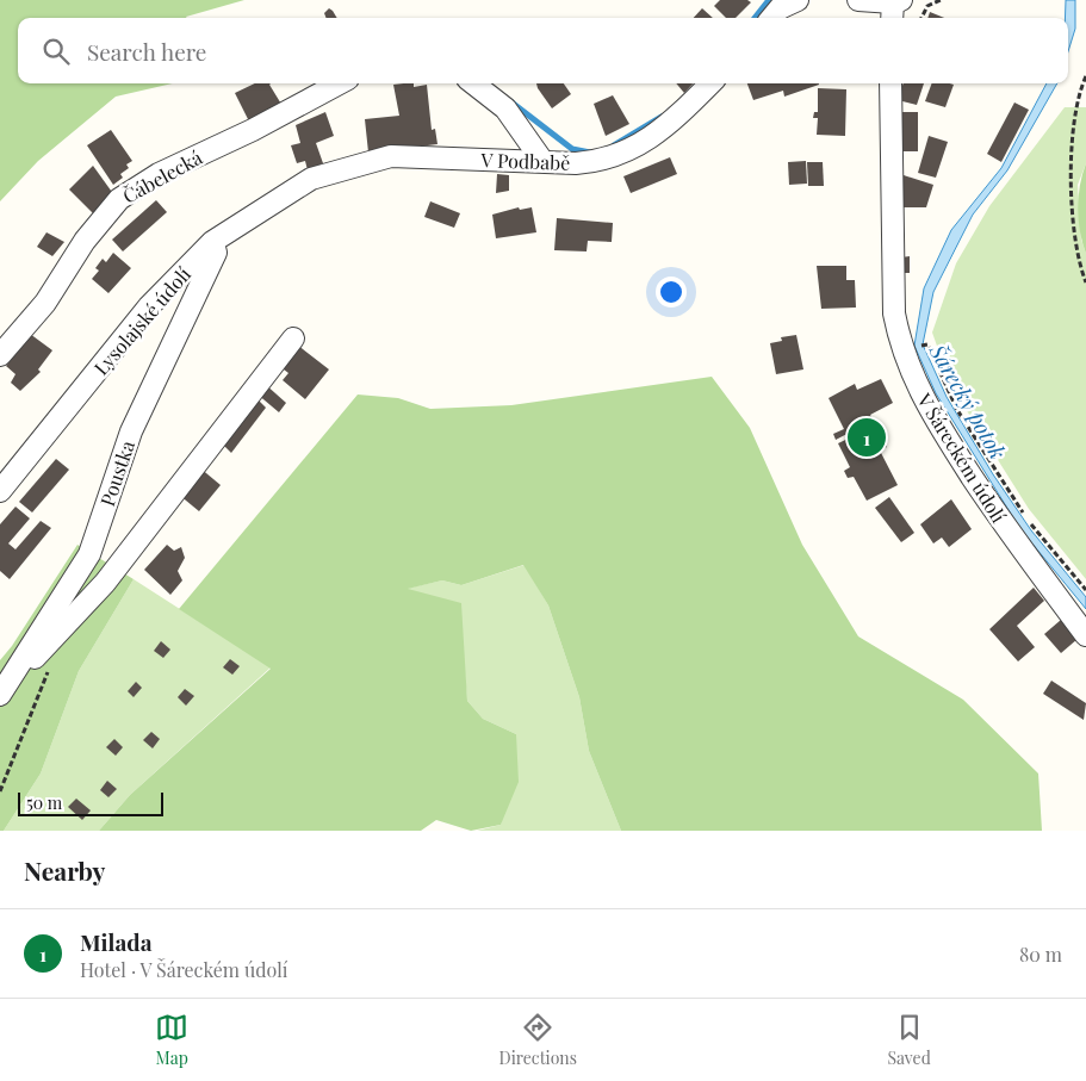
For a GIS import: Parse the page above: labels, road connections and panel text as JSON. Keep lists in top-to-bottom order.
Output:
{
  "streets": {
    "street": [
      "V Podbabě",
      "Čábelecká",
      "Lysolajské údolí",
      "V Šáreckém údolí",
      "Poustka"
    ]
  },
  "crossings": [
    ["V Podbabě", "Lysolajské údolí"],
    ["Lysolajské údolí", "Poustka"]
  ],
  "water": ["Šárecký potok"],
  "scale_bar": "50 m",
  "page": {
    "search": "Search here",
    "pins": "1",
    "scale": "50 m",
    "heading": "Nearby",
    "list": [
      {
        "mark": "1",
        "name": "Milada",
        "note": "Hotel · V Šáreckém údolí",
        "value": "80 m"
      }
    ],
    "nav": ["Map", "Directions", "Saved"]
  }
}
